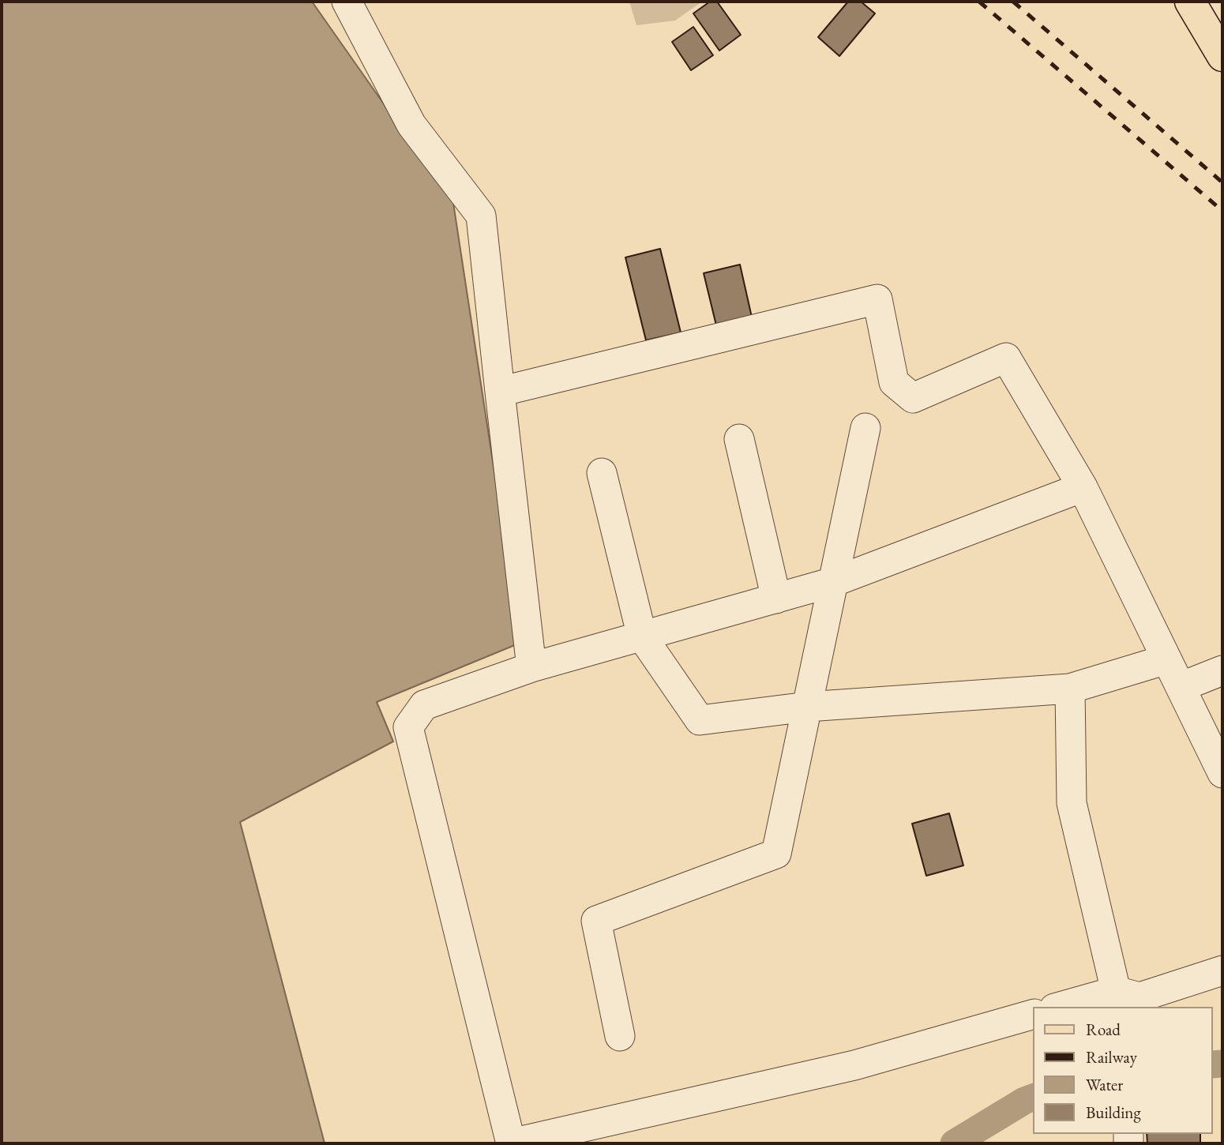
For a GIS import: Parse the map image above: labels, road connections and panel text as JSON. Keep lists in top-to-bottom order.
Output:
{
  "legend": [
    "Road",
    "Railway",
    "Water",
    "Building"
  ]
}
